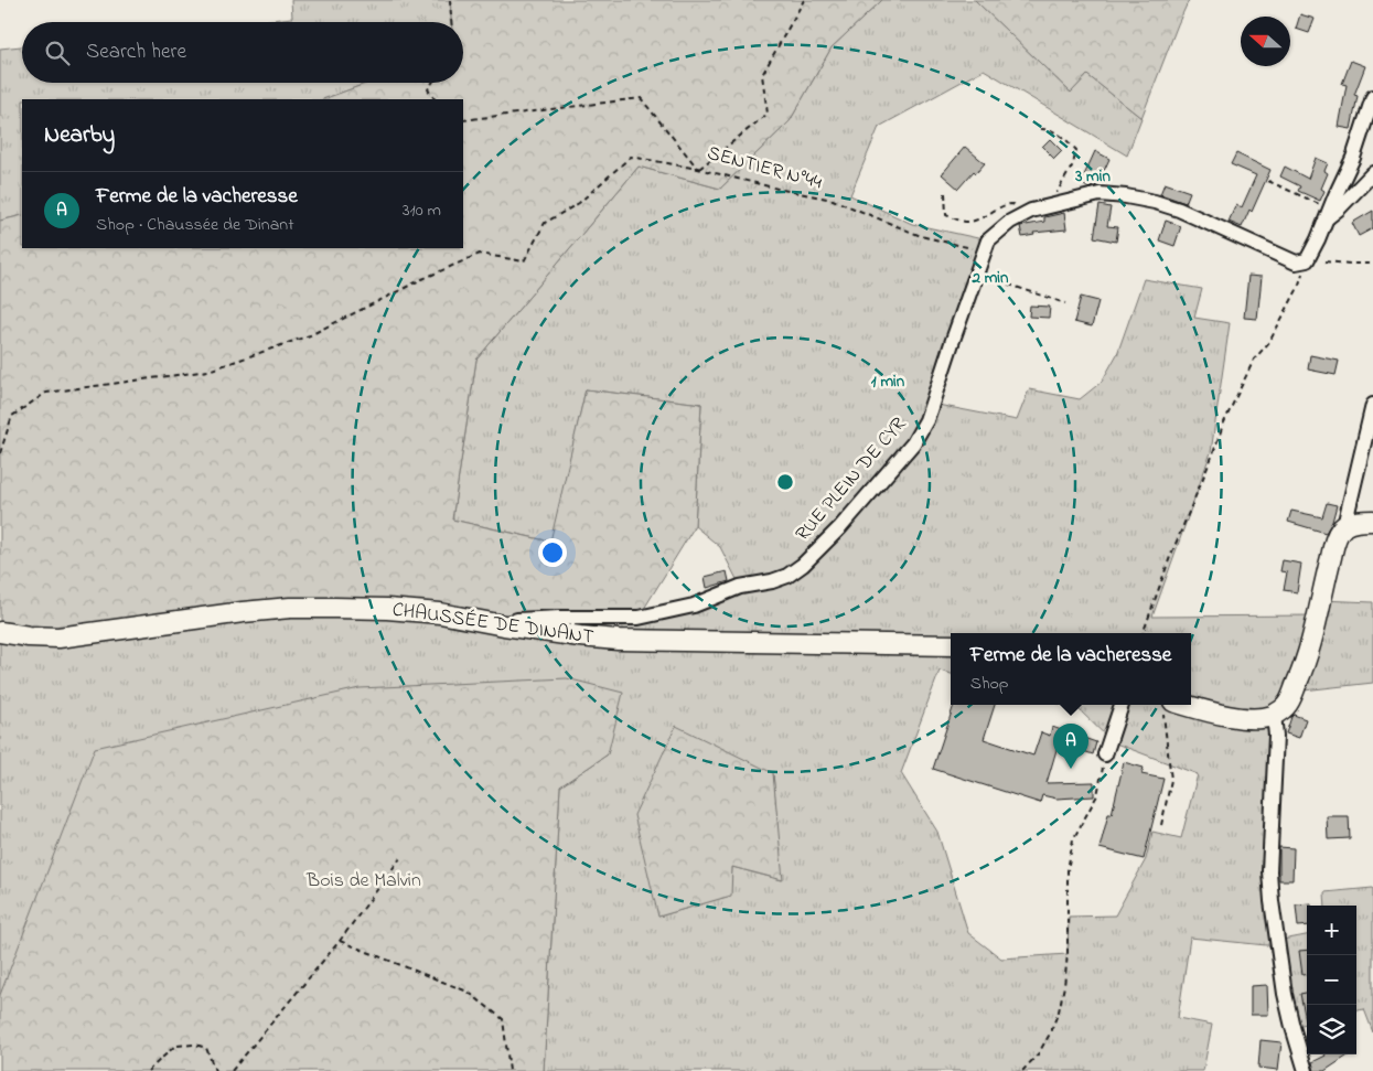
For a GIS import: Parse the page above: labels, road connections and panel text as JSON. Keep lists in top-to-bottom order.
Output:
{
  "streets": {
    "main road": ["CHAUSSÉE DE DINANT"],
    "street": ["RUE PLEIN DE CYR"],
    "path": ["SENTIER N°44"]
  },
  "crossings": [
    ["SENTIER N°44", "RUE PLEIN DE CYR"],
    ["RUE PLEIN DE CYR", "CHAUSSÉE DE DINANT"]
  ],
  "parks": ["Bois de Malvin"],
  "north": "left",
  "page": {
    "search": "Search here",
    "heading": "Nearby",
    "list": [
      {
        "mark": "A",
        "name": "Ferme de la vacheresse",
        "note": "Shop · Chaussée de Dinant",
        "value": "310 m"
      }
    ],
    "popup": ["Ferme de la vacheresse", "Shop"],
    "pins": "A",
    "map_buttons": ["+", "−"]
  },
  "rings": ["3 min", "2 min", "1 min"]
}
